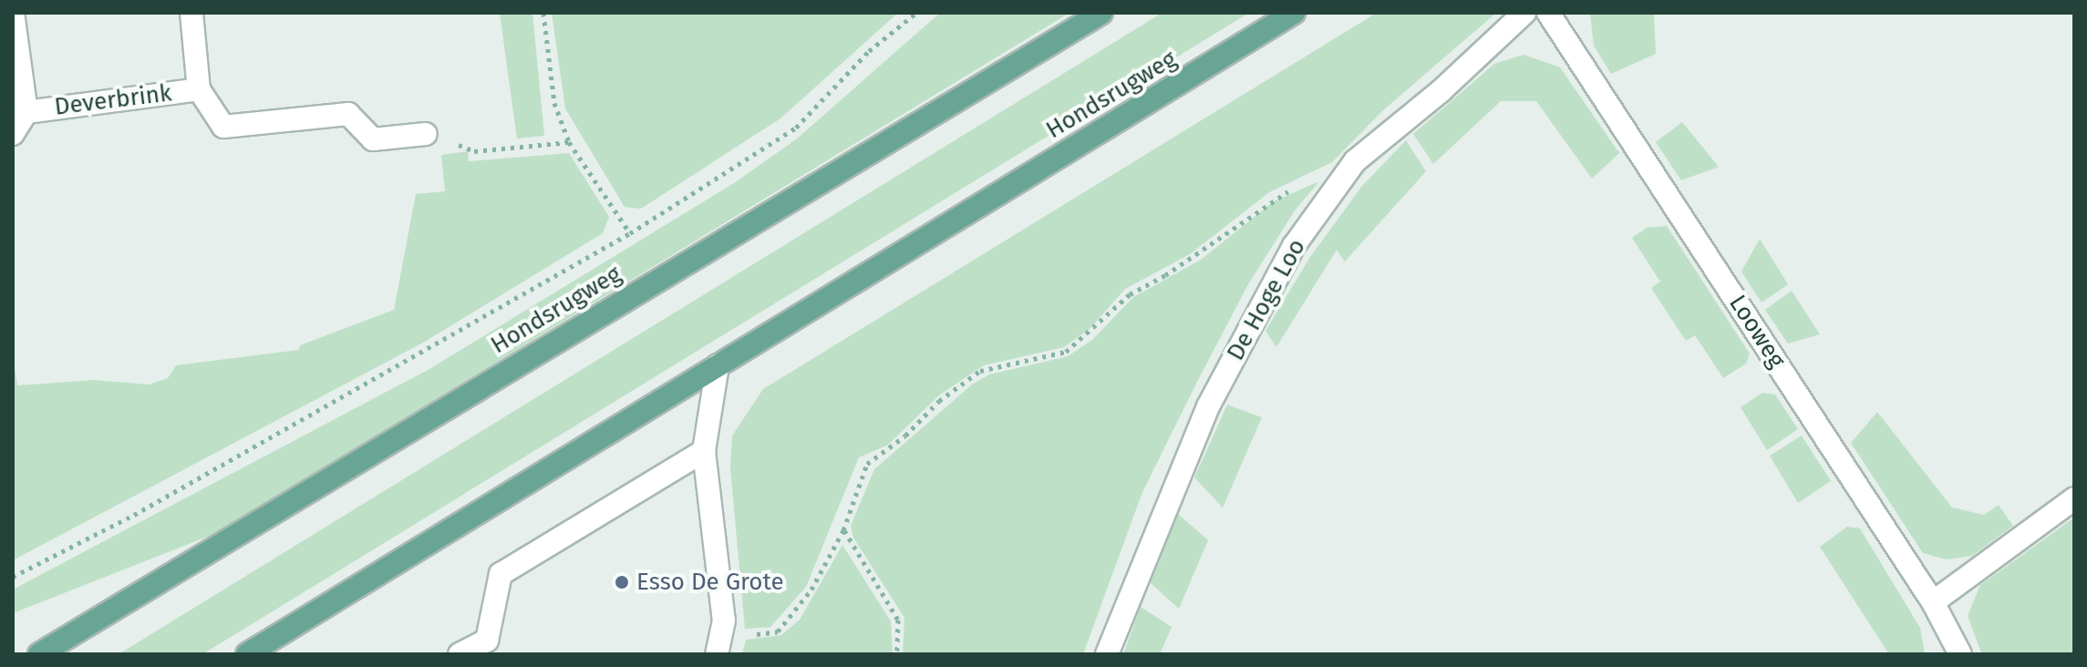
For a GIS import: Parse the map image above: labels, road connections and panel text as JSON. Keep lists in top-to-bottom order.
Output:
{
  "streets": {
    "main road": ["Hondsrugweg"],
    "street": ["Deverbrink", "De Hoge Loo", "Looweg"]
  },
  "places": ["Esso De Grote"]
}
